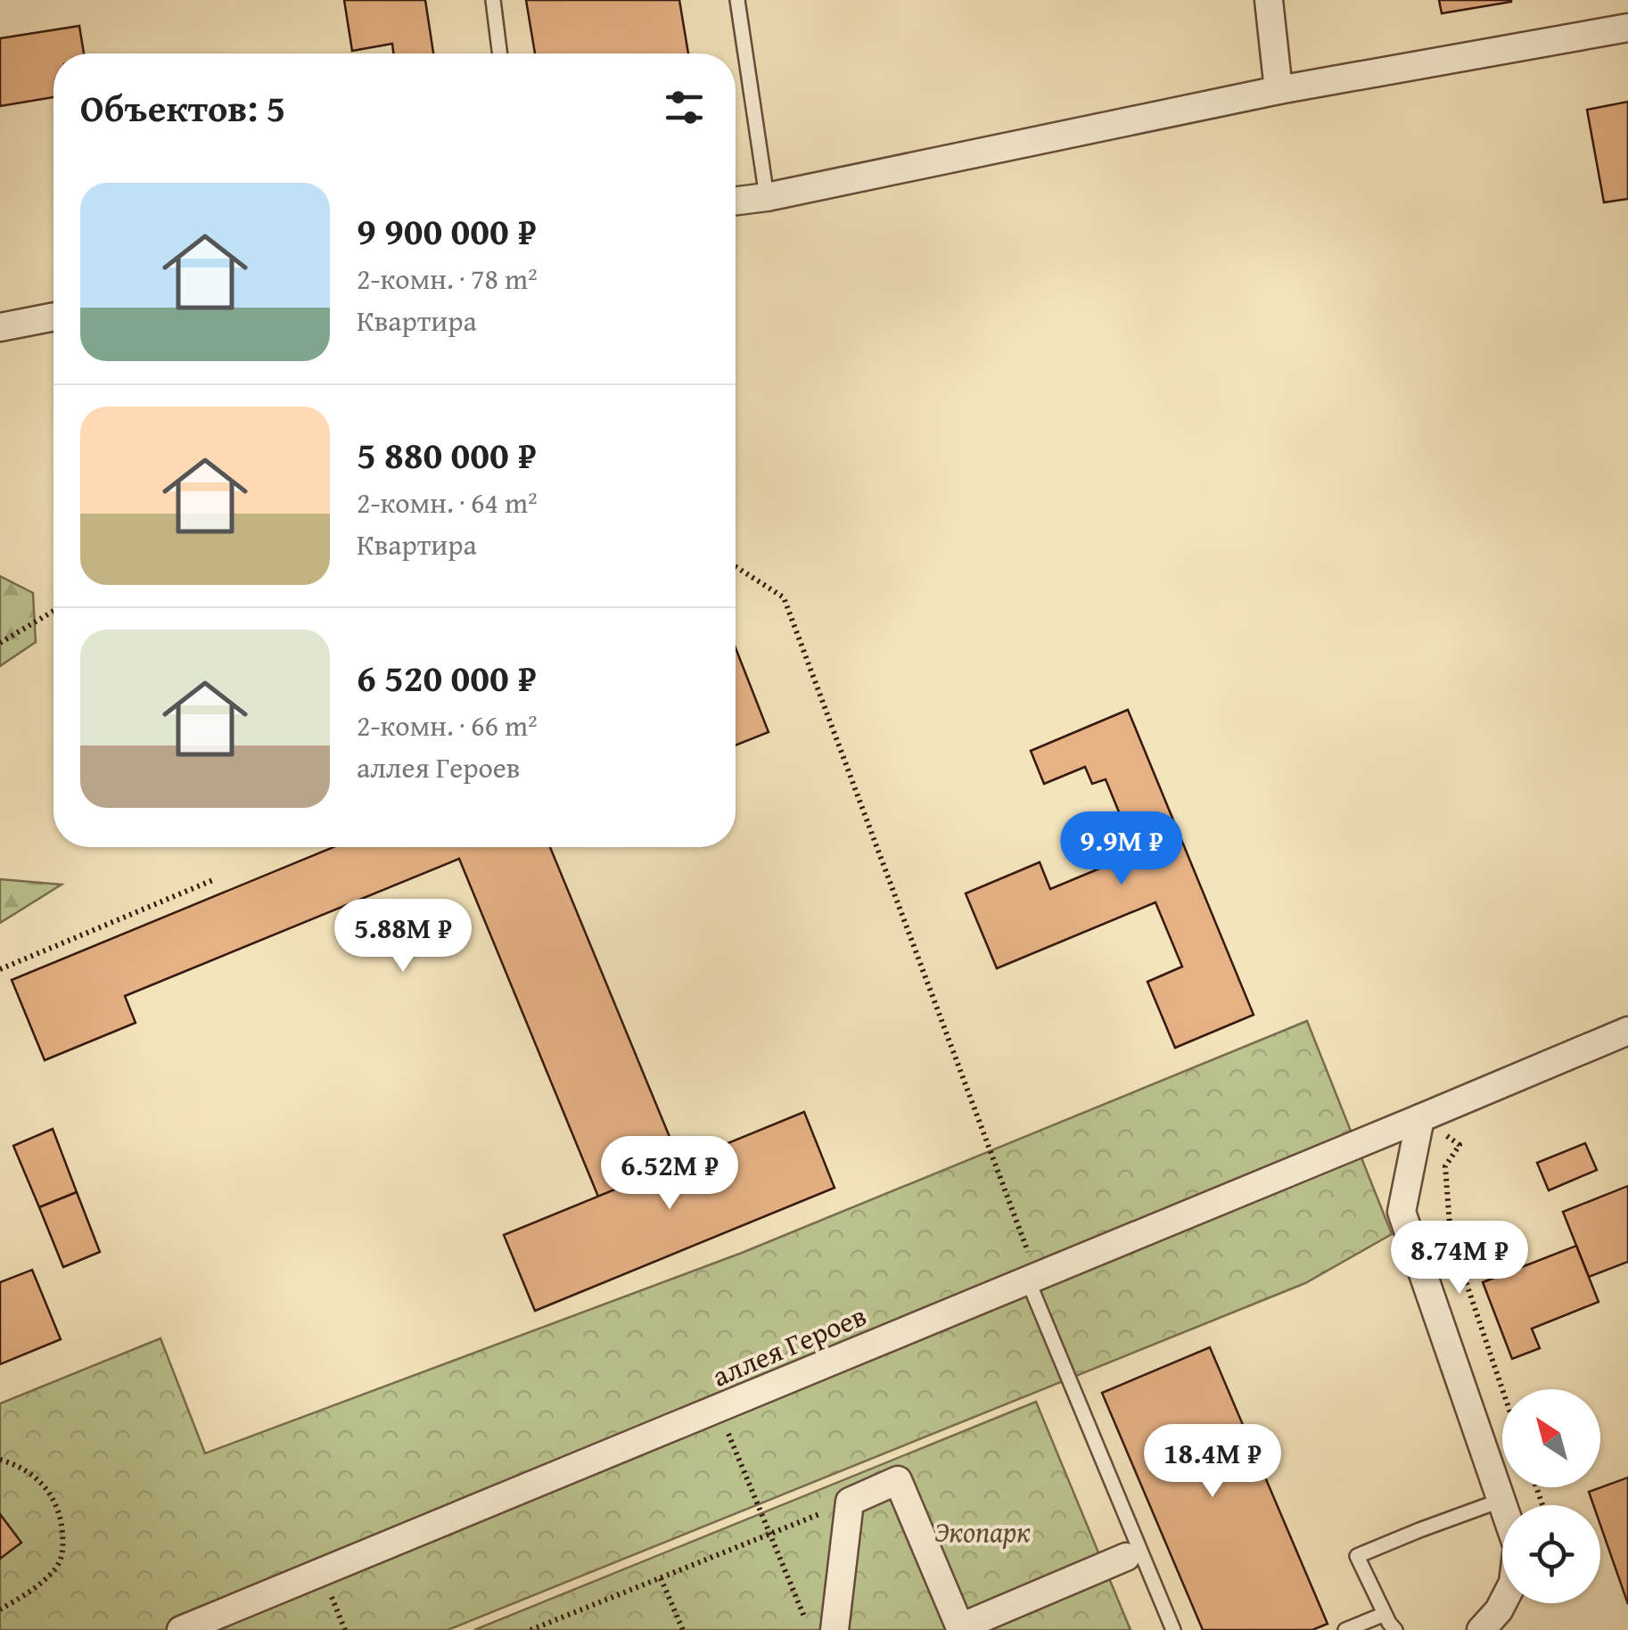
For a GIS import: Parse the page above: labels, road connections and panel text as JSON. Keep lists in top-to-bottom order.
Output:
{
  "streets": {
    "street": ["аллея Героев"]
  },
  "parks": ["Экопарк"],
  "north": "top left",
  "page": {
    "heading": "Объектов: 5",
    "list": [
      {
        "name": "9 900 000 ₽",
        "note": "2-комн. · 78 m² · Квартира"
      },
      {
        "name": "5 880 000 ₽",
        "note": "2-комн. · 64 m² · Квартира"
      },
      {
        "name": "6 520 000 ₽",
        "note": "2-комн. · 66 m² · аллея Героев"
      }
    ],
    "price": [
      "9.9M ₽",
      "5.88M ₽",
      "6.52M ₽",
      "8.74M ₽",
      "18.4M ₽"
    ]
  }
}
